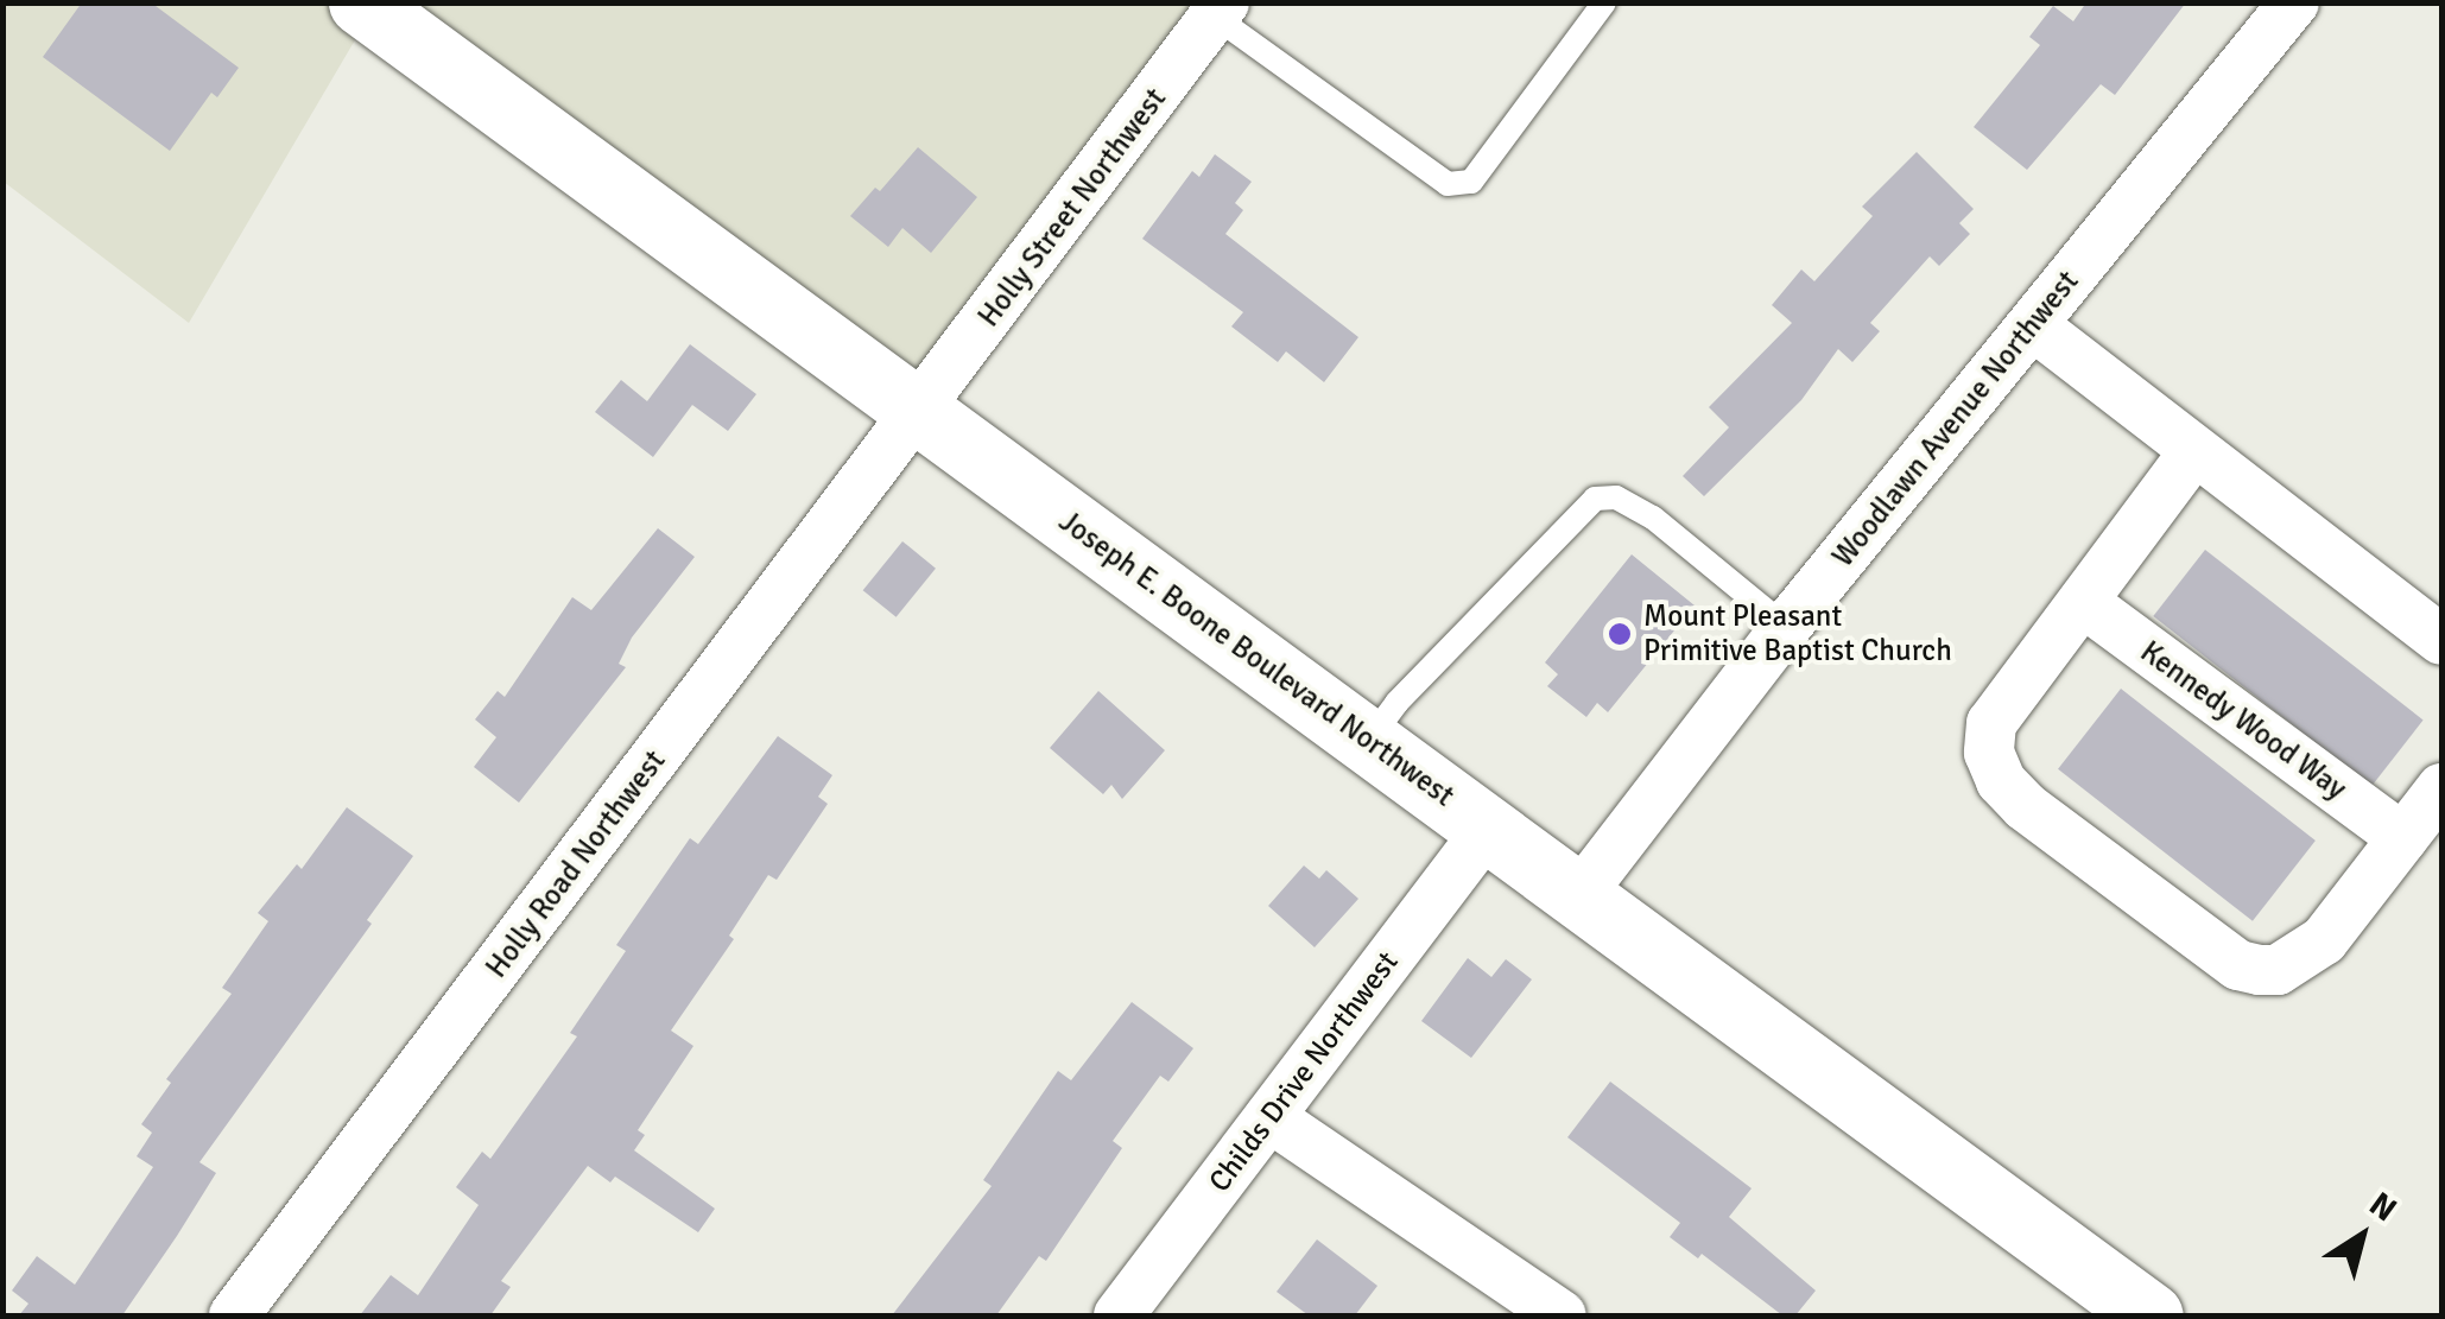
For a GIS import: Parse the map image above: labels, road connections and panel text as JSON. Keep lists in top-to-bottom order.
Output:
{
  "streets": {
    "main road": ["Joseph E. Boone Boulevard Northwest"],
    "street": [
      "Holly Street Northwest",
      "Woodlawn Avenue Northwest",
      "Kennedy Wood Way",
      "Holly Road Northwest",
      "Childs Drive Northwest"
    ]
  },
  "crossings": [
    ["Holly Street Northwest", "Joseph E. Boone Boulevard Northwest"],
    ["Holly Street Northwest", "Holly Road Northwest"],
    ["Woodlawn Avenue Northwest", "Joseph E. Boone Boulevard Northwest"],
    ["Joseph E. Boone Boulevard Northwest", "Holly Road Northwest"],
    ["Joseph E. Boone Boulevard Northwest", "Childs Drive Northwest"]
  ],
  "places": ["Mount Pleasant Primitive Baptist Church"],
  "north": "top right"
}
